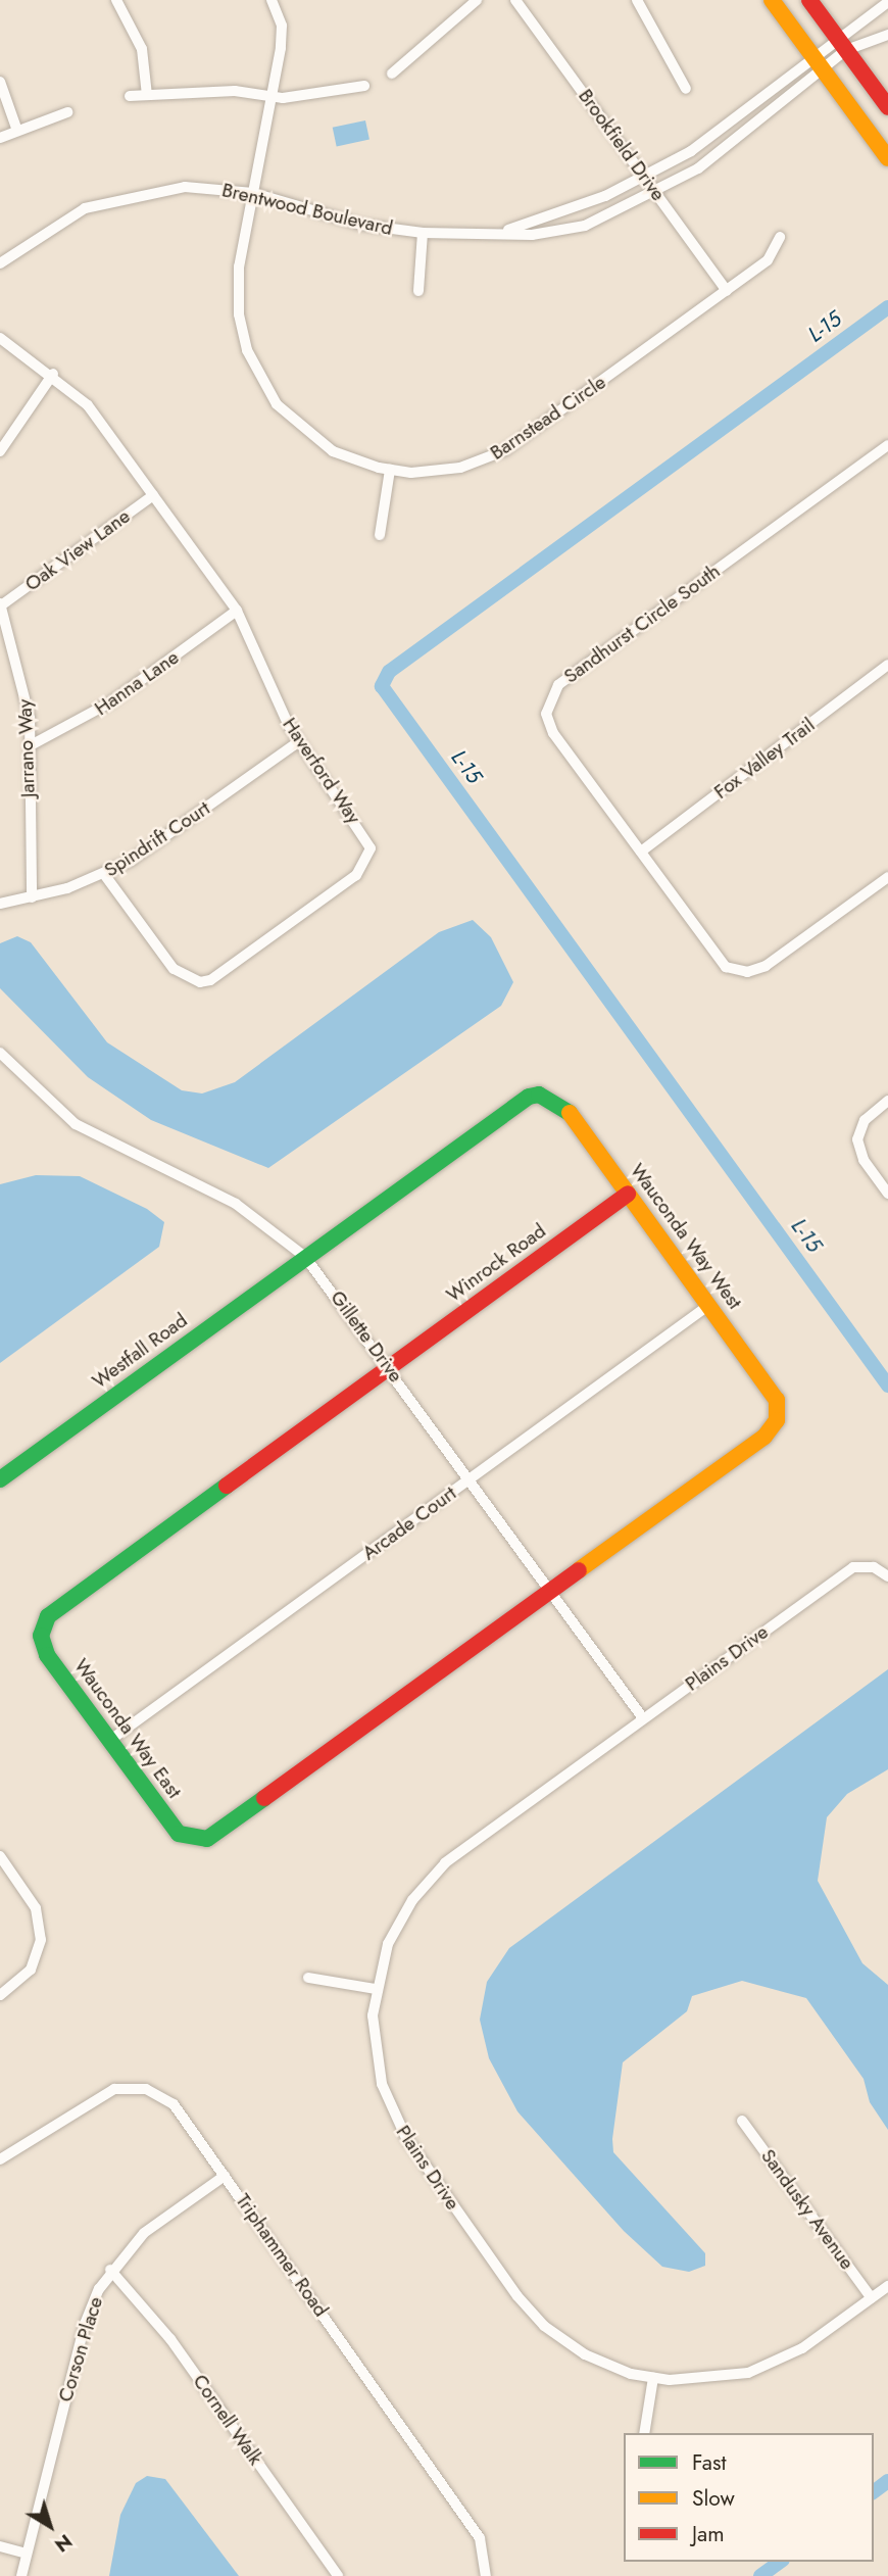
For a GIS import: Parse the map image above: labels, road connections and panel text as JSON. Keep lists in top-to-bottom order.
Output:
{
  "streets": {
    "street": [
      "Brookfield Drive",
      "Brentwood Boulevard",
      "Barnstead Circle",
      "Oak View Lane",
      "Sandhurst Circle South",
      "Hanna Lane",
      "Jarrano Way",
      "Fox Valley Trail",
      "Haverford Way",
      "Spindrift Court",
      "Wauconda Way West",
      "Winrock Road",
      "Gillette Drive",
      "Westfall Road",
      "Arcade Court",
      "Plains Drive",
      "Wauconda Way East",
      "Sandusky Avenue",
      "Triphammer Road",
      "Corson Place",
      "Cornell Walk"
    ]
  },
  "crossings": [
    ["Brookfield Drive", "Brentwood Boulevard"],
    ["Brookfield Drive", "Barnstead Circle"],
    ["Brentwood Boulevard", "Barnstead Circle"],
    ["Oak View Lane", "Jarrano Way"],
    ["Oak View Lane", "Haverford Way"],
    ["Sandhurst Circle South", "Fox Valley Trail"],
    ["Hanna Lane", "Jarrano Way"],
    ["Hanna Lane", "Haverford Way"],
    ["Jarrano Way", "Spindrift Court"],
    ["Haverford Way", "Spindrift Court"],
    ["Wauconda Way West", "Winrock Road"],
    ["Wauconda Way West", "Gillette Drive"],
    ["Wauconda Way West", "Westfall Road"],
    ["Wauconda Way West", "Arcade Court"],
    ["Wauconda Way West", "Wauconda Way East"],
    ["Winrock Road", "Gillette Drive"],
    ["Winrock Road", "Wauconda Way East"],
    ["Gillette Drive", "Westfall Road"],
    ["Gillette Drive", "Arcade Court"],
    ["Gillette Drive", "Plains Drive"],
    ["Gillette Drive", "Wauconda Way East"],
    ["Arcade Court", "Wauconda Way East"],
    ["Plains Drive", "Sandusky Avenue"],
    ["Triphammer Road", "Corson Place"],
    ["Corson Place", "Cornell Walk"]
  ],
  "water": ["L-15"],
  "legend": ["Fast", "Slow", "Jam"],
  "north": "bottom right"
}
